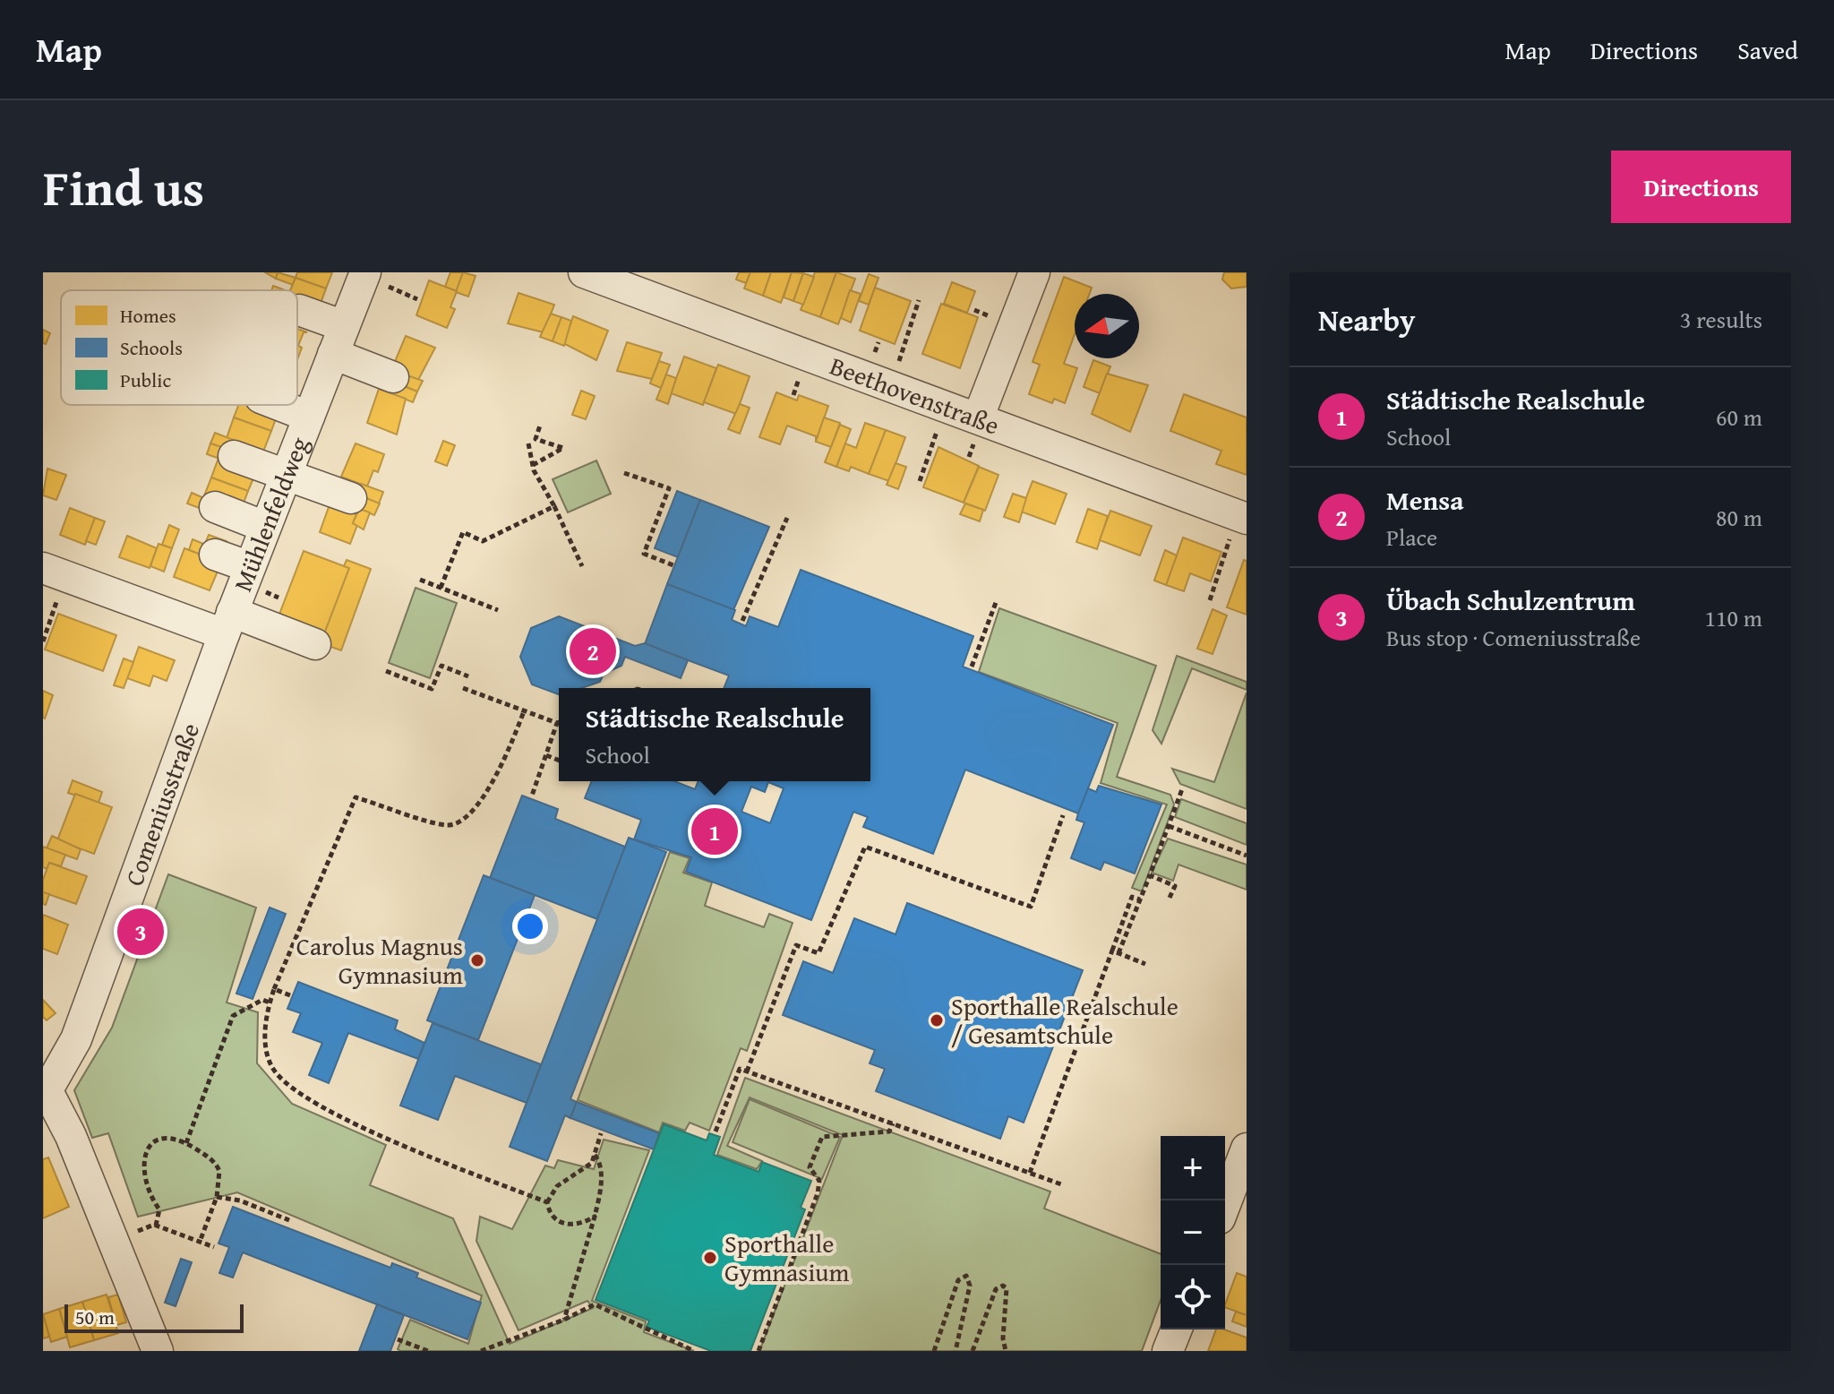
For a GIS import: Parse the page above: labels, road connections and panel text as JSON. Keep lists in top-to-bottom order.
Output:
{
  "streets": {
    "street": ["Beethovenstraße", "Mühlenfeldweg", "Comeniusstraße"]
  },
  "crossings": [
    ["Mühlenfeldweg", "Comeniusstraße"]
  ],
  "places": ["Carolus Magnus Gymnasium", "Sporthalle Realschule / Gesamtschule", "Sporthalle Gymnasium"],
  "legend": ["Homes", "Schools", "Public"],
  "scale_bar": "50 m",
  "north": "left",
  "page": {
    "header": "Map",
    "nav": ["Map", "Directions", "Saved"],
    "title": "Find us",
    "buttons": "Directions",
    "heading": ["Nearby", "3 results"],
    "list": [
      {
        "mark": "1",
        "name": "Städtische Realschule",
        "note": "School",
        "value": "60 m"
      },
      {
        "mark": "2",
        "name": "Mensa",
        "note": "Place",
        "value": "80 m"
      },
      {
        "mark": "3",
        "name": "Übach Schulzentrum",
        "note": "Bus stop · Comeniusstraße",
        "value": "110 m"
      }
    ],
    "pins": ["2", "1", "3"],
    "popup": ["Städtische Realschule", "School"],
    "map_buttons": ["+", "−"],
    "scale": "50 m"
  }
}
